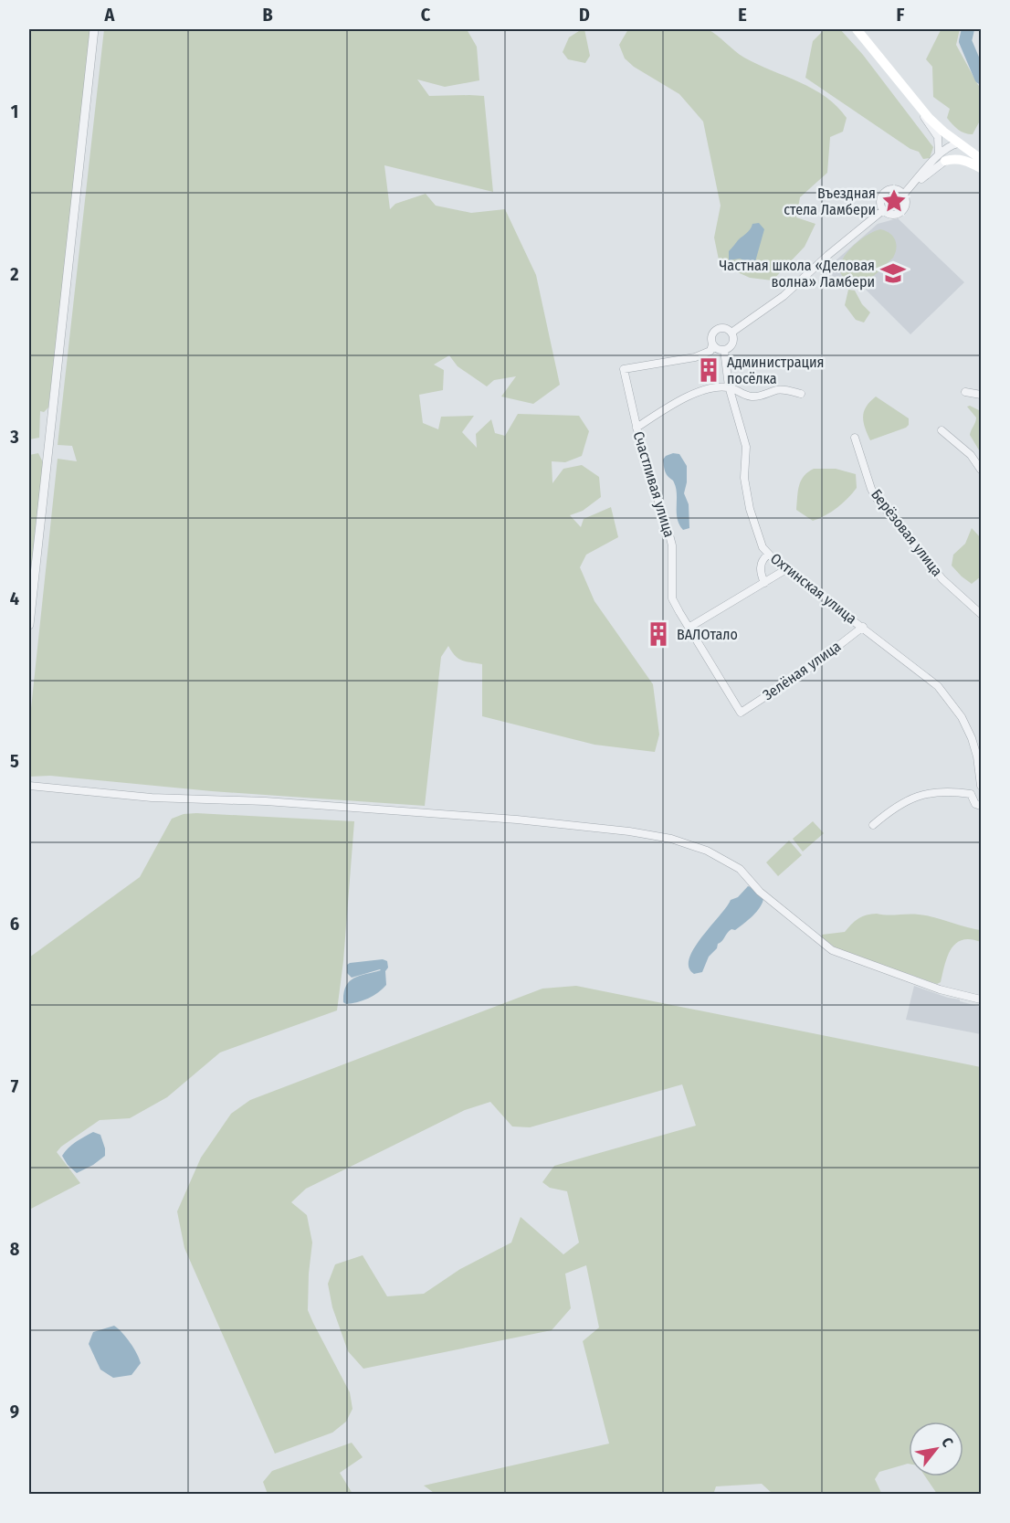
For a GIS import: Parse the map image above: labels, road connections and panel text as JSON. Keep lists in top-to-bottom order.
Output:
{
  "streets": {
    "street": [
      "Счастливая улица",
      "Берёзовая улица",
      "Охтинская улица",
      "Зелёная улица"
    ]
  },
  "crossings": [
    ["Счастливая улица", "Охтинская улица"],
    ["Счастливая улица", "Зелёная улица"],
    ["Охтинская улица", "Зелёная улица"]
  ],
  "places": {
    "place": ["Въездная стела Ламбери"],
    "school or university": ["Частная школа «Деловая волна» Ламбери"],
    "building": ["Администрация посёлка", "ВАЛОтало"]
  },
  "north": "top right",
  "grid": {
    "columns": [
      "A",
      "B",
      "C",
      "D",
      "E",
      "F"
    ],
    "rows": [
      "1",
      "2",
      "3",
      "4",
      "5",
      "6",
      "7",
      "8",
      "9"
    ]
  }
}
